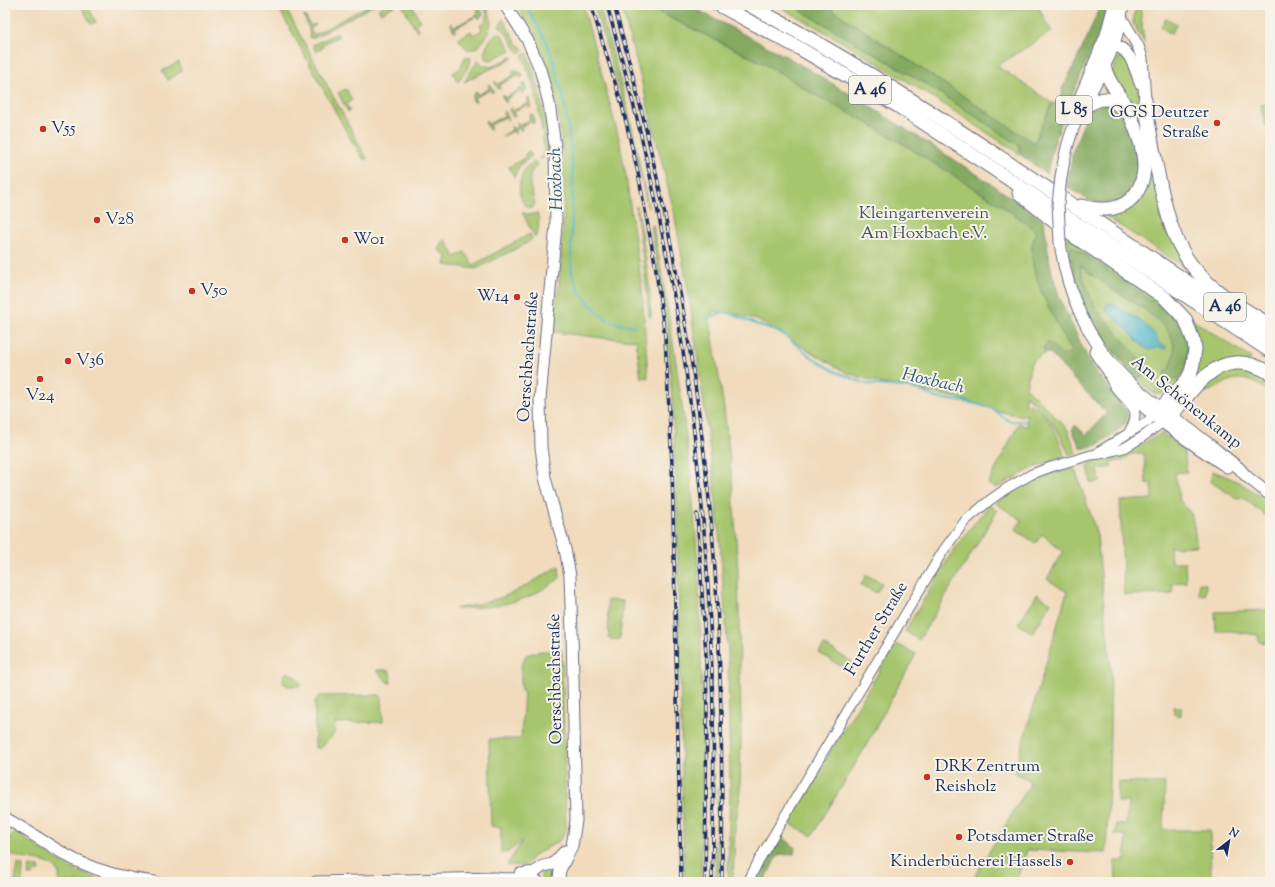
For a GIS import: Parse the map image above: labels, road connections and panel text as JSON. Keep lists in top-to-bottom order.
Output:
{
  "streets": {
    "highway": ["A 46"],
    "main road": ["L 85", "Oerschbachstraße", "Am Schönenkamp"],
    "street": ["Further Straße"]
  },
  "crossings": [
    ["L 85", "Am Schönenkamp"],
    ["Am Schönenkamp", "Further Straße"]
  ],
  "water": ["Hoxbach"],
  "parks": ["Kleingartenverein Am Hoxbach e.V."],
  "places": [
    "GGS Deutzer Straße",
    "V55",
    "V28",
    "W01",
    "V50",
    "W14",
    "V36",
    "V24",
    "DRK Zentrum Reisholz",
    "Potsdamer Straße",
    "Kinderbücherei Hassels"
  ],
  "north": "top right"
}
